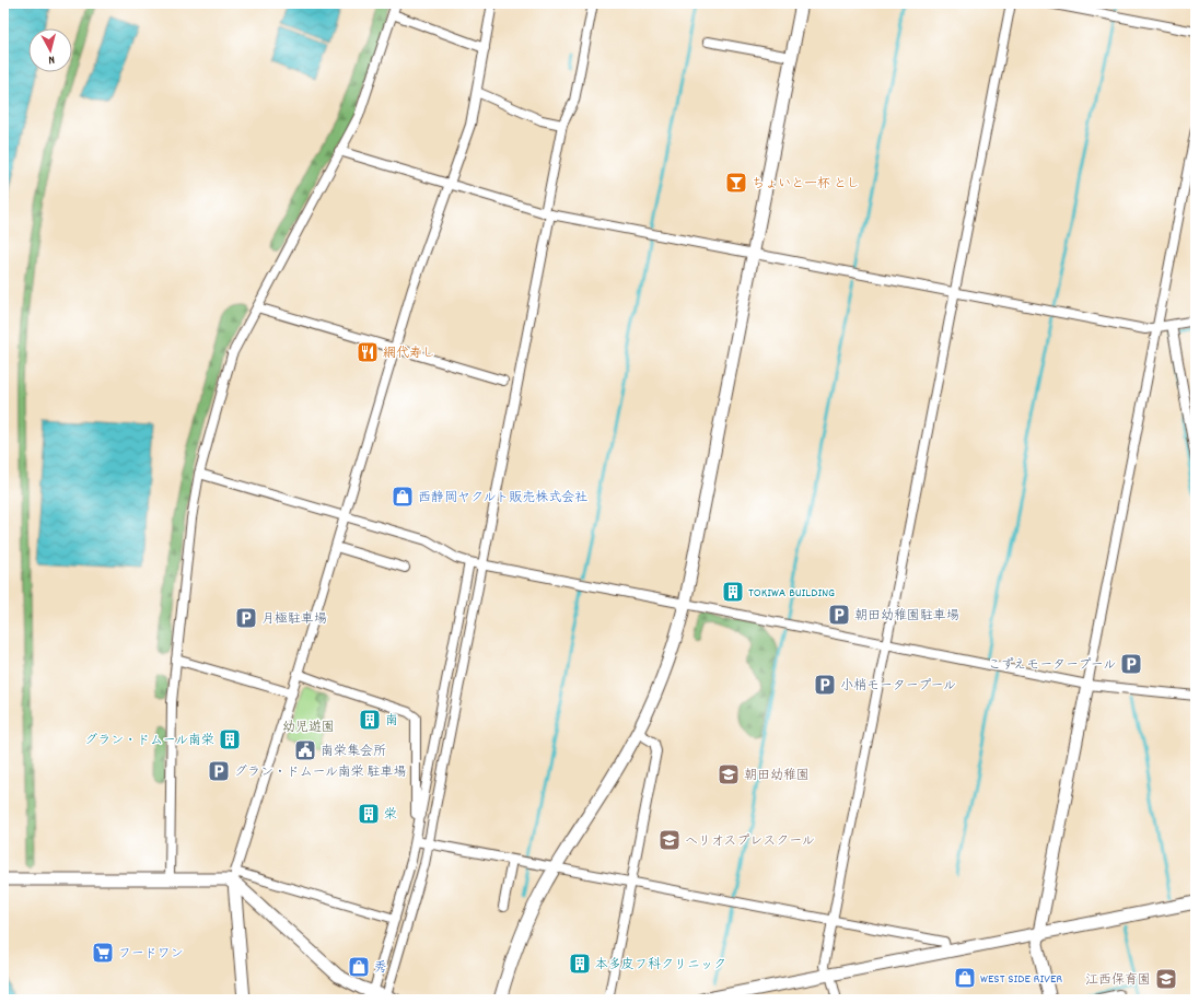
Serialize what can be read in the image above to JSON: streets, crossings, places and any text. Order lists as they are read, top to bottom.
{
  "parks": ["幼児遊園"],
  "places": {
    "bar": ["ちょいと一杯 とし"],
    "restaurant": ["網代寿し"],
    "shop": ["西静岡ヤクルト販売株式会社", "秀", "WEST SIDE RIVER"],
    "building": [
      "TOKIWA BUILDING",
      "南",
      "グラン・ドムール南栄",
      "栄",
      "本多皮フ科クリニック"
    ],
    "parking": [
      "朝田幼稚園駐車場",
      "月極駐車場",
      "こずえモータープール",
      "小梢モータープール",
      "グラン・ドムール南栄 駐車場"
    ],
    "public building": ["南栄集会所"],
    "school or university": ["朝田幼稚園", "ヘリオスプレスクール", "江西保育園"],
    "supermarket": ["フードワン"]
  },
  "north": "bottom"
}
